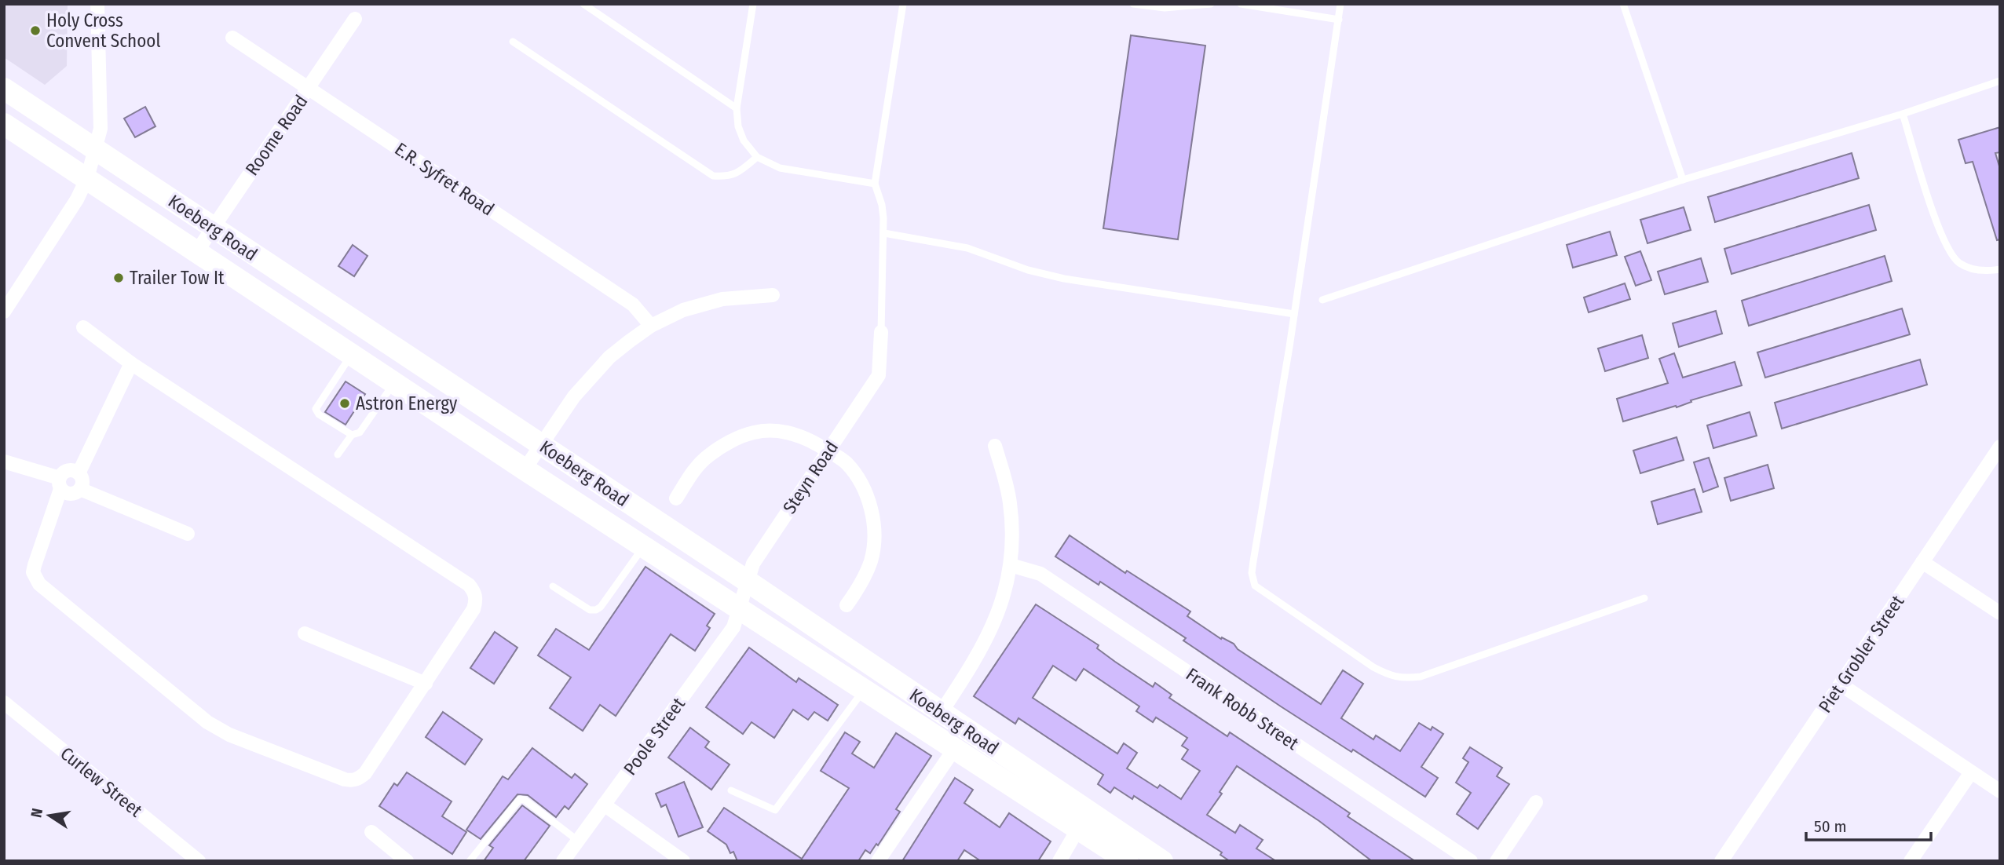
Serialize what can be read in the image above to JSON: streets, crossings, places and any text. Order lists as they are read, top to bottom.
{
  "streets": {
    "main road": ["Koeberg Road"],
    "street": [
      "Roome Road",
      "E.R. Syfret Road",
      "Steyn Road",
      "Piet Grobler Street",
      "Frank Robb Street",
      "Poole Street",
      "Curlew Street"
    ]
  },
  "crossings": [
    ["Roome Road", "E.R. Syfret Road"],
    ["Roome Road", "Koeberg Road"],
    ["Koeberg Road", "Steyn Road"],
    ["Koeberg Road", "Poole Street"],
    ["Steyn Road", "Poole Street"]
  ],
  "places": ["Holy Cross Convent School", "Trailer Tow It", "Astron Energy"],
  "scale_bar": "50 m",
  "north": "left"
}
